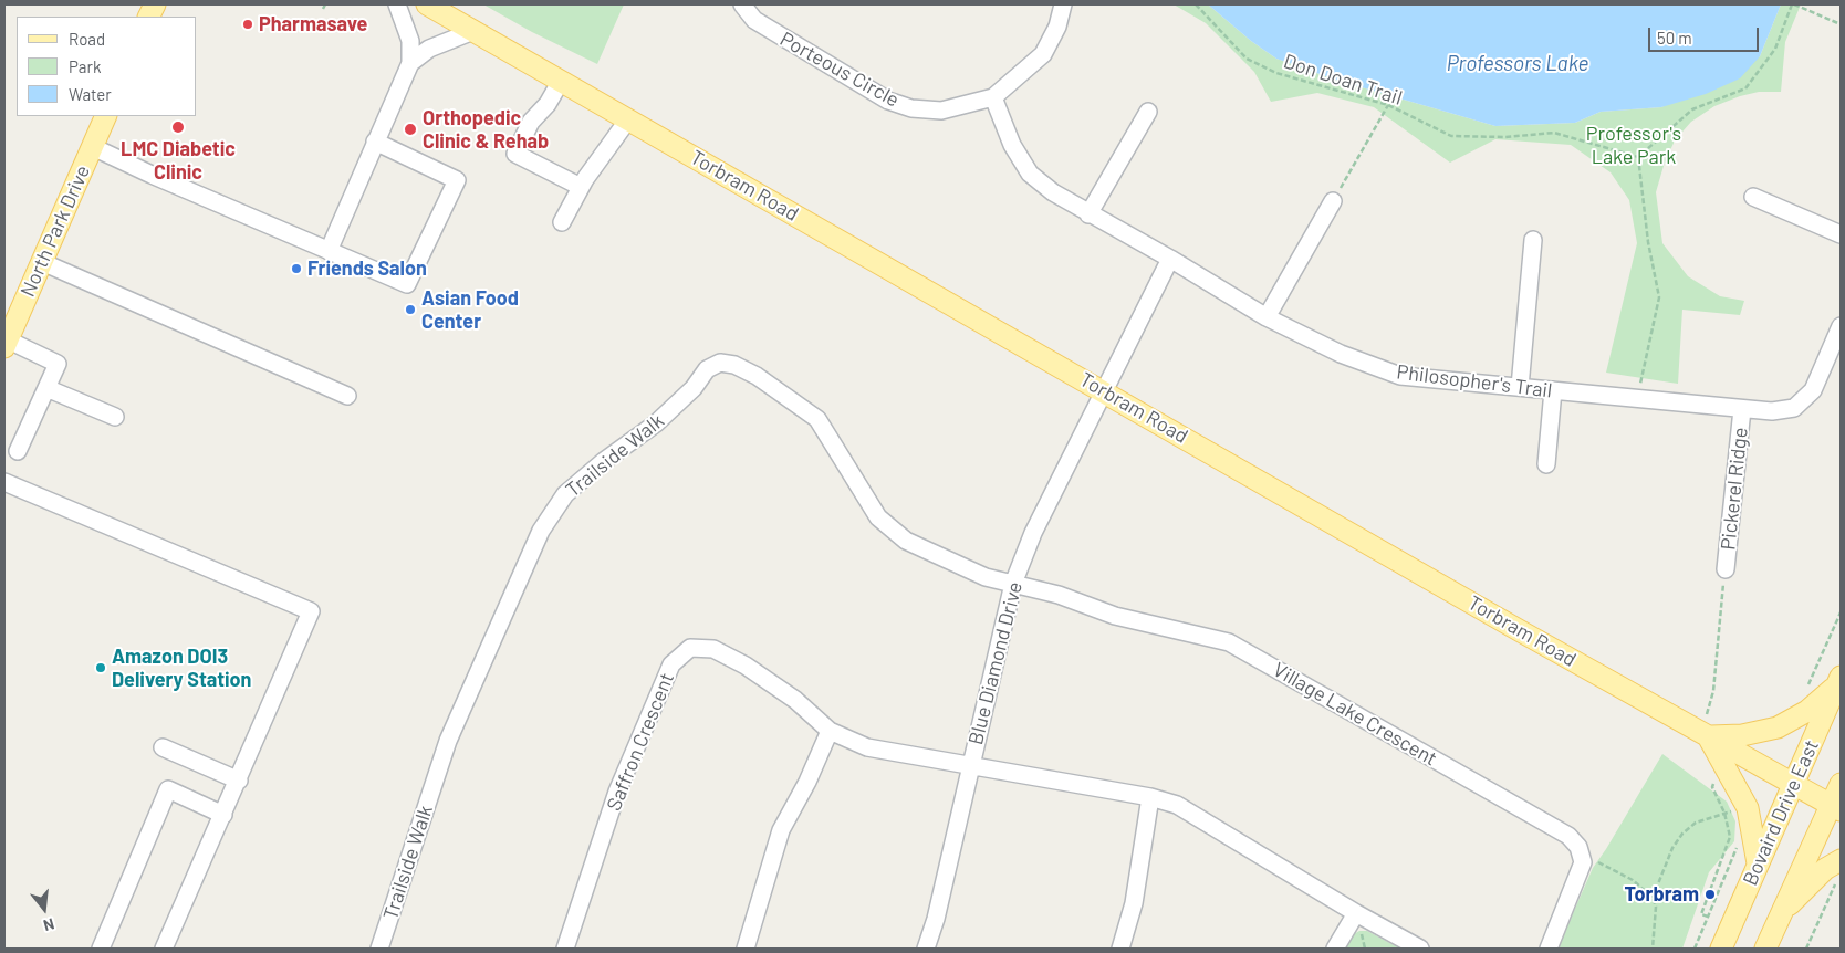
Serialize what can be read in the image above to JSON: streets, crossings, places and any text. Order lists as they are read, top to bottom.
{
  "streets": {
    "main road": ["Torbram Road", "North Park Drive", "Bovaird Drive East"],
    "street": [
      "Porteous Circle",
      "Philosopher's Trail",
      "Trailside Walk",
      "Pickerel Ridge",
      "Blue Diamond Drive",
      "Village Lake Crescent",
      "Saffron Crescent"
    ],
    "path": ["Don Doan Trail"]
  },
  "crossings": [
    ["Porteous Circle", "Philosopher's Trail"],
    ["Torbram Road", "Blue Diamond Drive"],
    ["Torbram Road", "Bovaird Drive East"],
    ["Philosopher's Trail", "Pickerel Ridge"],
    ["Philosopher's Trail", "Blue Diamond Drive"],
    ["Trailside Walk", "Blue Diamond Drive"],
    ["Trailside Walk", "Village Lake Crescent"],
    ["Blue Diamond Drive", "Village Lake Crescent"],
    ["Blue Diamond Drive", "Saffron Crescent"]
  ],
  "water": ["Professors Lake"],
  "parks": ["Professor's Lake Park"],
  "places": [
    "Pharmasave",
    "LMC Diabetic Clinic",
    "Orthopedic Clinic & Rehab",
    "Friends Salon",
    "Asian Food Center",
    "Amazon DOI3 Delivery Station",
    "Torbram"
  ],
  "legend": ["Road", "Park", "Water"],
  "scale_bar": "50 m",
  "north": "bottom"
}
